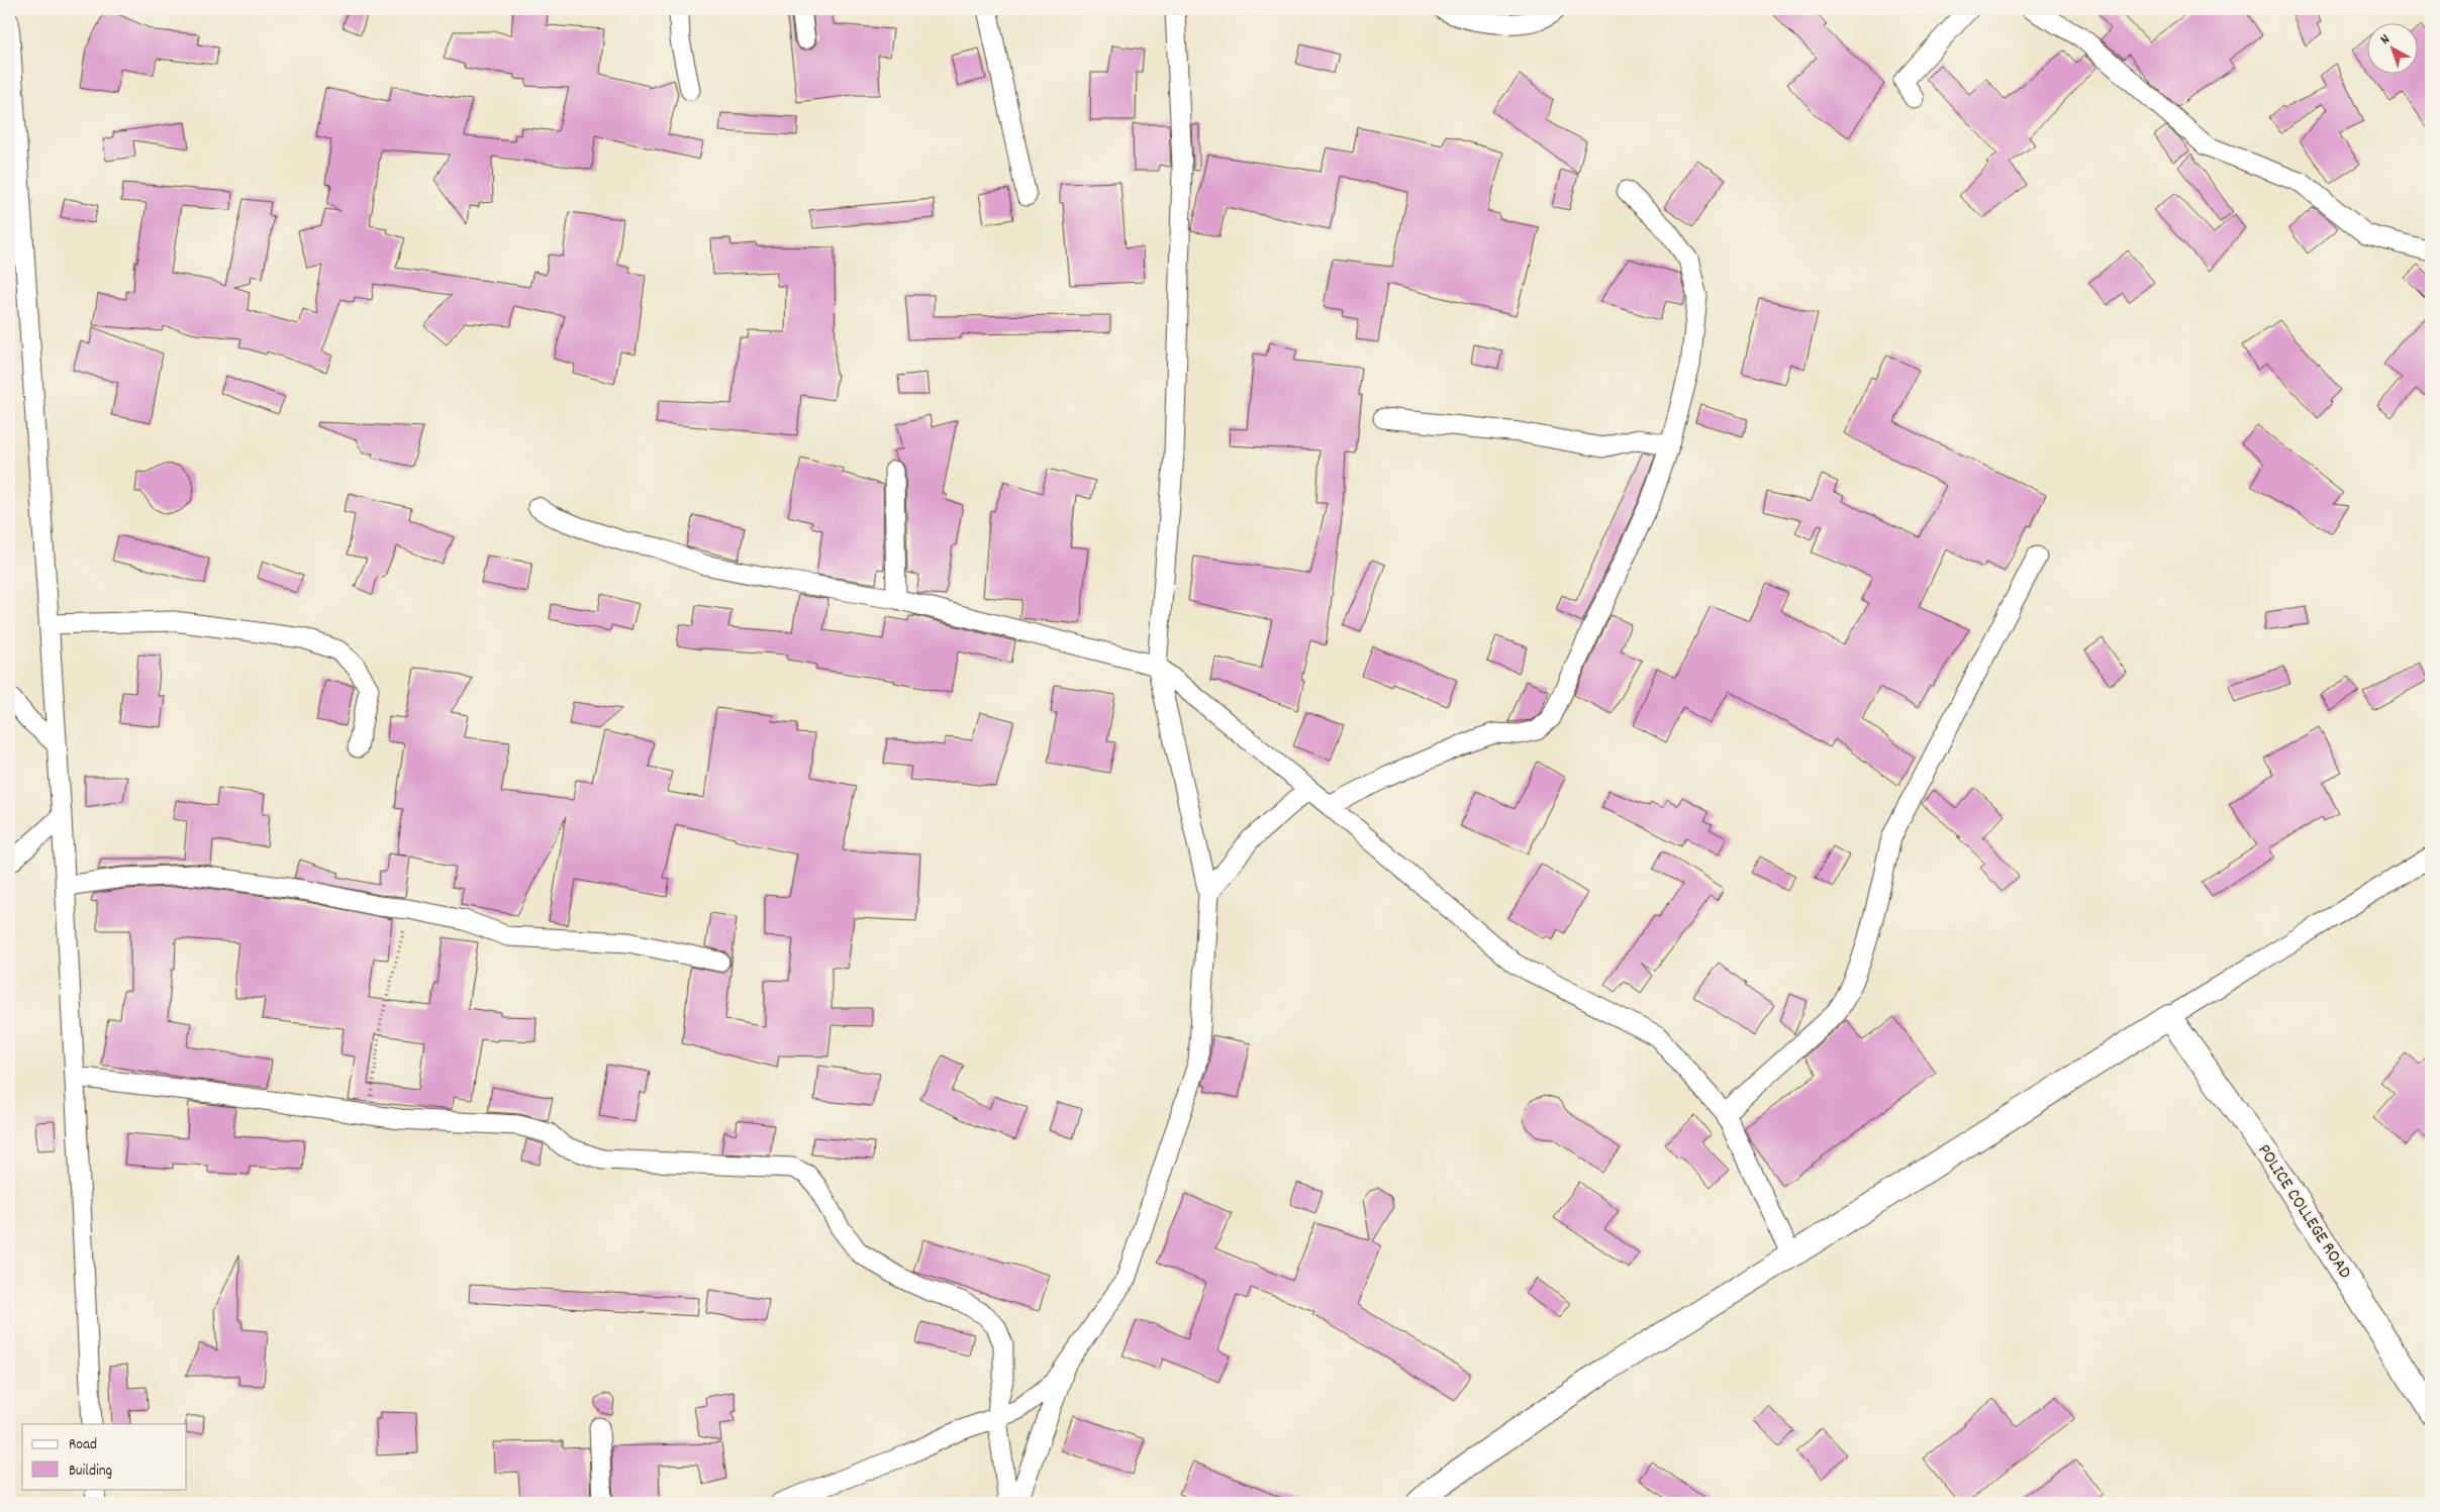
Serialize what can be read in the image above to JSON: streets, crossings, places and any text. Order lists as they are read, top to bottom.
{
  "streets": {
    "street": ["POLICE COLLEGE ROAD"]
  },
  "legend": ["Road", "Building"],
  "north": "top left"
}
